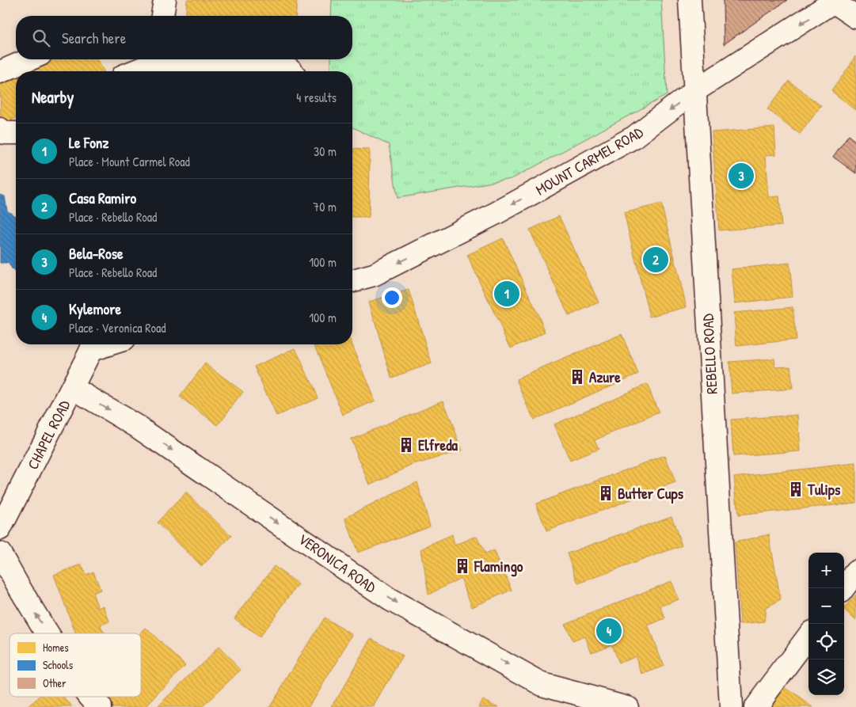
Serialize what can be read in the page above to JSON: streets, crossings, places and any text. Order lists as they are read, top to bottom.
{
  "streets": {
    "street": [
      "MOUNT CARMEL ROAD",
      "REBELLO ROAD",
      "CHAPEL ROAD",
      "VERONICA ROAD"
    ]
  },
  "crossings": [
    ["MOUNT CARMEL ROAD", "REBELLO ROAD"],
    ["CHAPEL ROAD", "VERONICA ROAD"]
  ],
  "one_way": ["MOUNT CARMEL ROAD", "VERONICA ROAD"],
  "places": {
    "building": [
      "Azure",
      "Elfreda",
      "Tulips",
      "Butter Cups",
      "Flamingo"
    ]
  },
  "legend": ["Homes", "Schools", "Other"],
  "page": {
    "search": "Search here",
    "heading": ["Nearby", "4 results"],
    "list": [
      {
        "mark": "1",
        "name": "Le Fonz",
        "note": "Place · Mount Carmel Road",
        "value": "30 m"
      },
      {
        "mark": "2",
        "name": "Casa Ramiro",
        "note": "Place · Rebello Road",
        "value": "70 m"
      },
      {
        "mark": "3",
        "name": "Bela-Rose",
        "note": "Place · Rebello Road",
        "value": "100 m"
      },
      {
        "mark": "4",
        "name": "Kylemore",
        "note": "Place · Veronica Road",
        "value": "100 m"
      }
    ],
    "pins": [
      "3",
      "2",
      "1",
      "4"
    ],
    "map_buttons": ["+", "−"]
  }
}
